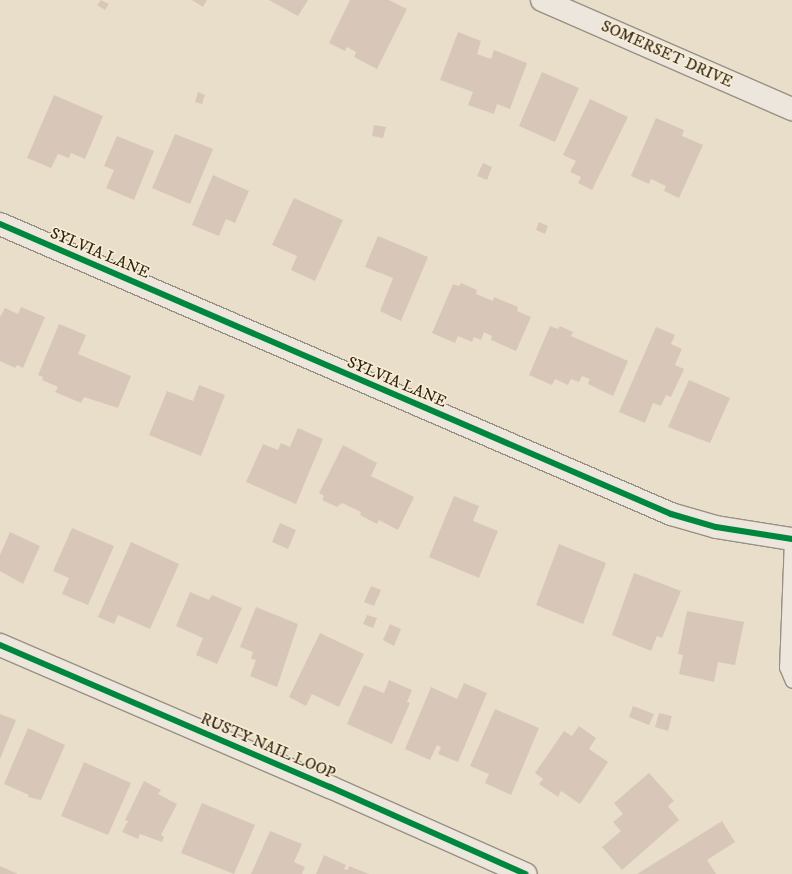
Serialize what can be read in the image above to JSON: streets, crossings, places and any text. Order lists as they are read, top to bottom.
{
  "streets": {
    "street": ["SOMERSET DRIVE", "SYLVIA LANE", "RUSTY NAIL LOOP"]
  }
}
